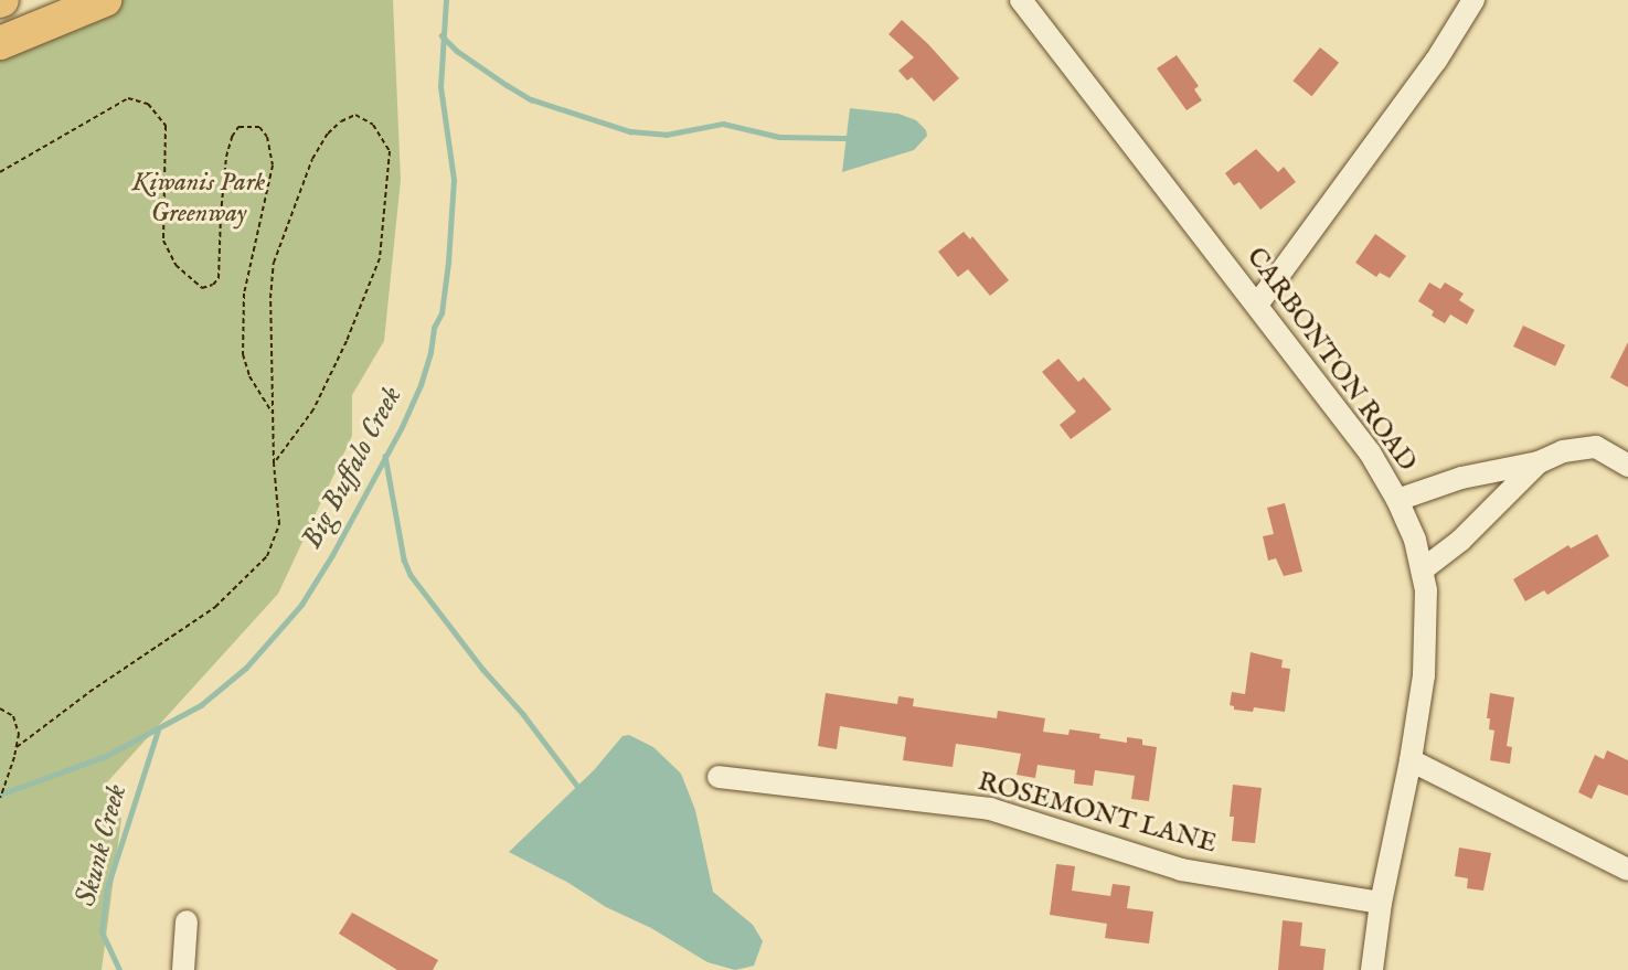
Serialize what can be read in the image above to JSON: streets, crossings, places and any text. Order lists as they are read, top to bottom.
{
  "streets": {
    "street": ["CARBONTON ROAD", "ROSEMONT LANE"]
  },
  "crossings": [
    ["CARBONTON ROAD", "ROSEMONT LANE"]
  ],
  "water": ["Big Buffalo Creek", "Skunk Creek"],
  "parks": ["Kiwanis Park Greenway"]
}
